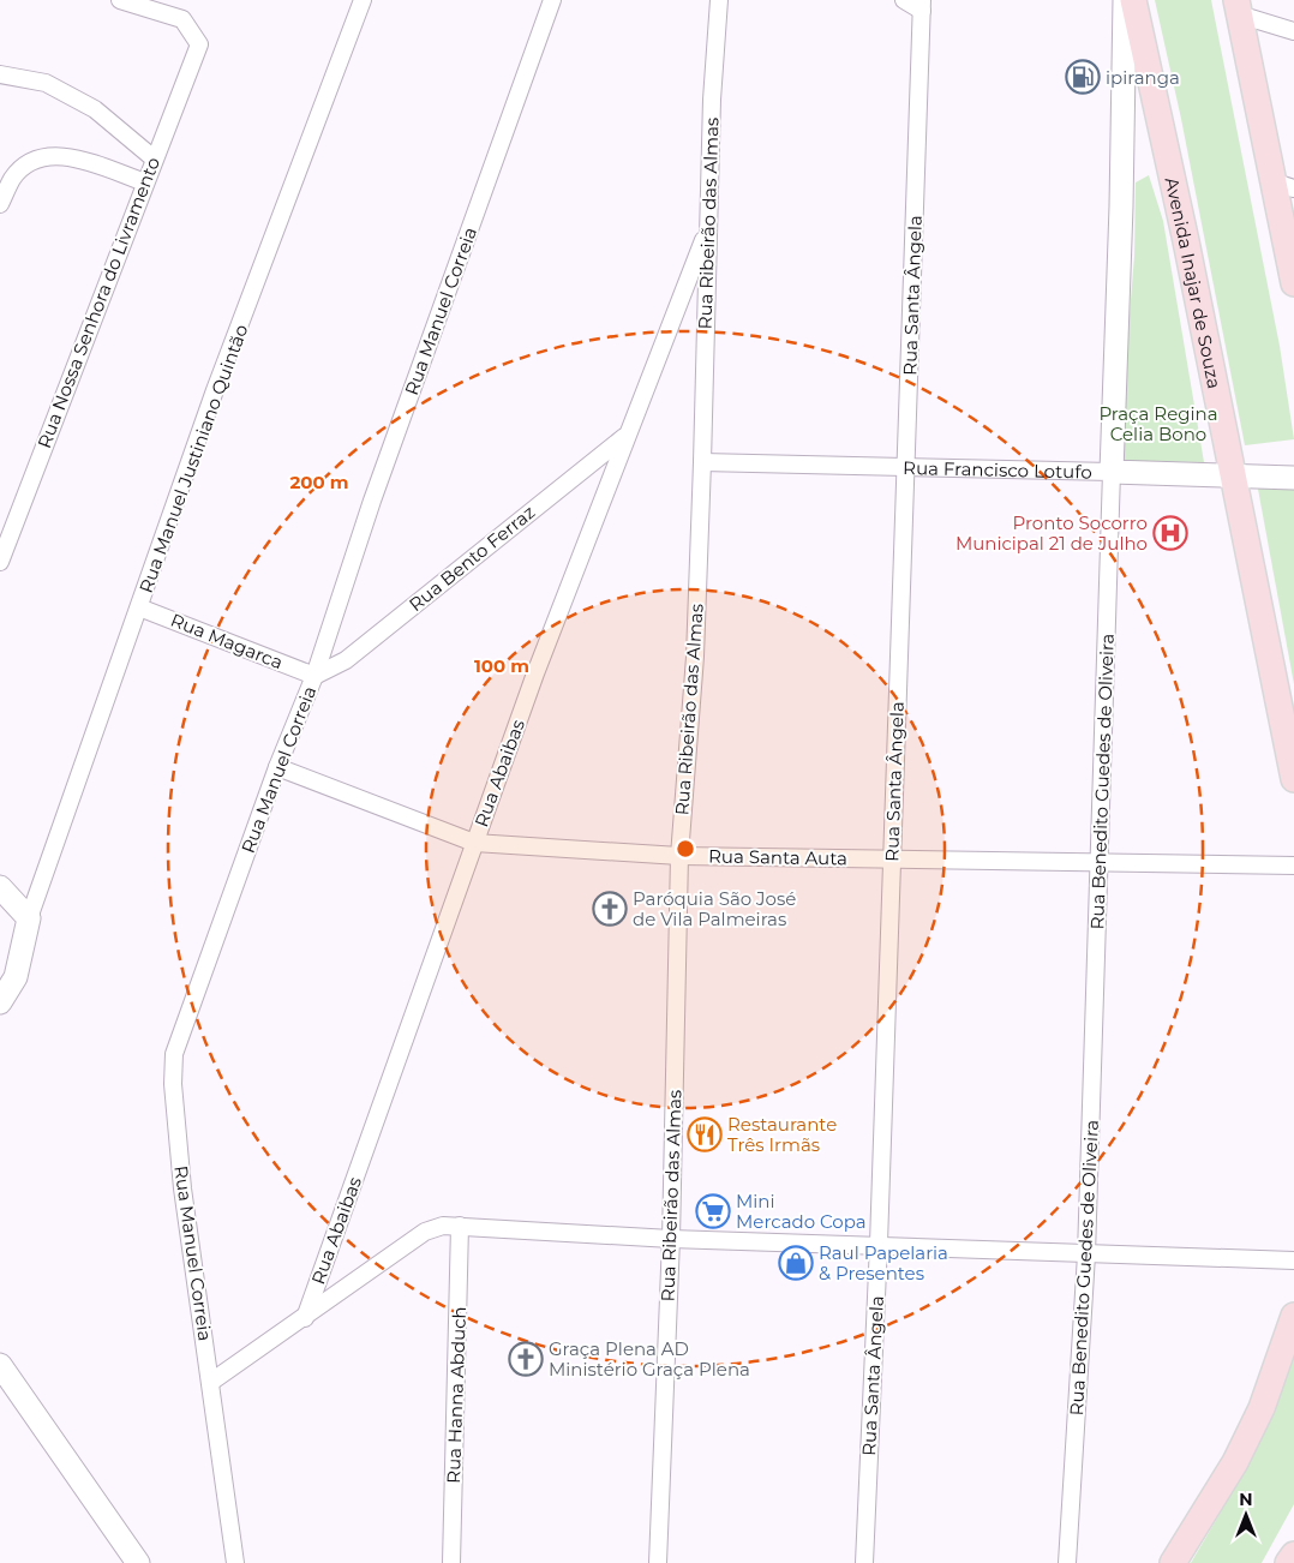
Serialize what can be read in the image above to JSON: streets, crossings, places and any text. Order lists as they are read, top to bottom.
{
  "streets": {
    "main road": ["Avenida Inajar de Souza"],
    "street": [
      "Rua Ribeirão das Almas",
      "Rua Santa Ângela",
      "Rua Nossa Senhora do Livramento",
      "Rua Manuel Correia",
      "Rua Manuel Justiniano Quintão",
      "Rua Francisco Lotufo",
      "Rua Bento Ferraz",
      "Rua Magarca",
      "Rua Abaibas",
      "Rua Benedito Guedes de Oliveira",
      "Rua Santa Auta",
      "Rua Hanna Abduch"
    ]
  },
  "crossings": [
    ["Rua Ribeirão das Almas", "Rua Francisco Lotufo"],
    ["Rua Ribeirão das Almas", "Rua Abaibas"],
    ["Rua Ribeirão das Almas", "Rua Santa Auta"],
    ["Avenida Inajar de Souza", "Rua Francisco Lotufo"],
    ["Rua Santa Ângela", "Rua Francisco Lotufo"],
    ["Rua Santa Ângela", "Rua Santa Auta"],
    ["Rua Manuel Correia", "Rua Bento Ferraz"],
    ["Rua Manuel Correia", "Rua Magarca"],
    ["Rua Manuel Correia", "Rua Santa Auta"],
    ["Rua Manuel Justiniano Quintão", "Rua Magarca"],
    ["Rua Francisco Lotufo", "Rua Benedito Guedes de Oliveira"],
    ["Rua Bento Ferraz", "Rua Magarca"],
    ["Rua Bento Ferraz", "Rua Abaibas"],
    ["Rua Abaibas", "Rua Santa Auta"],
    ["Rua Benedito Guedes de Oliveira", "Rua Santa Auta"]
  ],
  "parks": ["Praça Regina Celia Bono"],
  "places": {
    "fuel station": ["ipiranga"],
    "hospital": ["Pronto Socorro Municipal 21 de Julho"],
    "church": ["Paróquia São José de Vila Palmeiras", "Graça Plena AD Ministério Graça Plena"],
    "restaurant": ["Restaurante Três Irmãs"],
    "supermarket": ["Mini Mercado Copa"],
    "shop": ["Raul Papelaria & Presentes"]
  },
  "north": "top",
  "rings": ["200 m", "100 m"]
}
